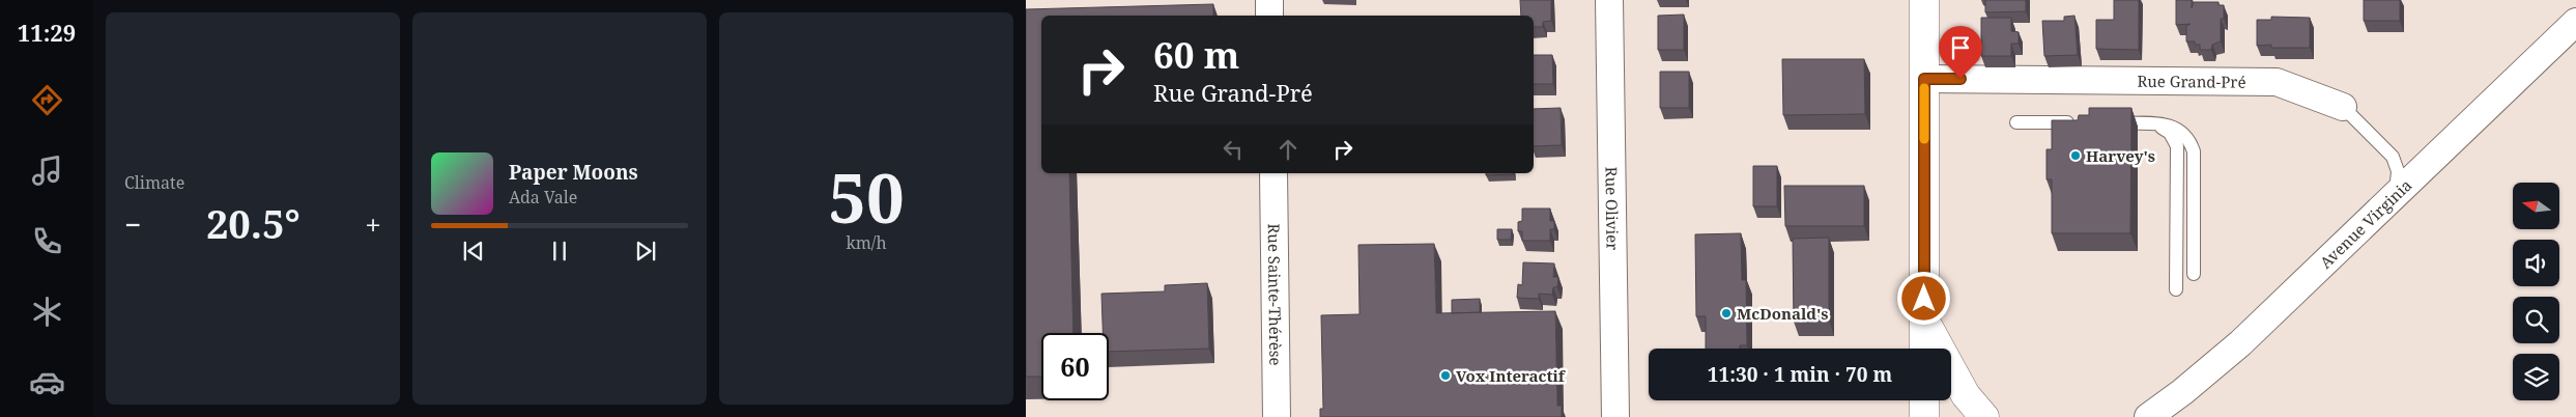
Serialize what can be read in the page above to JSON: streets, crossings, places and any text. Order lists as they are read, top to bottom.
{
  "streets": {
    "street": [
      "Rue Grand-Pré",
      "Rue Olivier",
      "Avenue Virginia",
      "Rue Sainte-Thérèse"
    ]
  },
  "crossings": [
    ["Rue Grand-Pré", "Avenue Virginia"]
  ],
  "places": ["Harvey's", "McDonald's", "Vox Interactif"],
  "north": "left",
  "page": {
    "tabs": "11:29",
    "tile": [
      "Climate",
      ["50", "km/h"]
    ],
    "turn": ["60 m", "Rue Grand-Pré"],
    "song": ["Paper Moons", "Ada Vale"],
    "heat": ["−", "20.5°", "+"],
    "limit": "60",
    "trip": "11:30 · 1 min · 70 m"
  }
}
